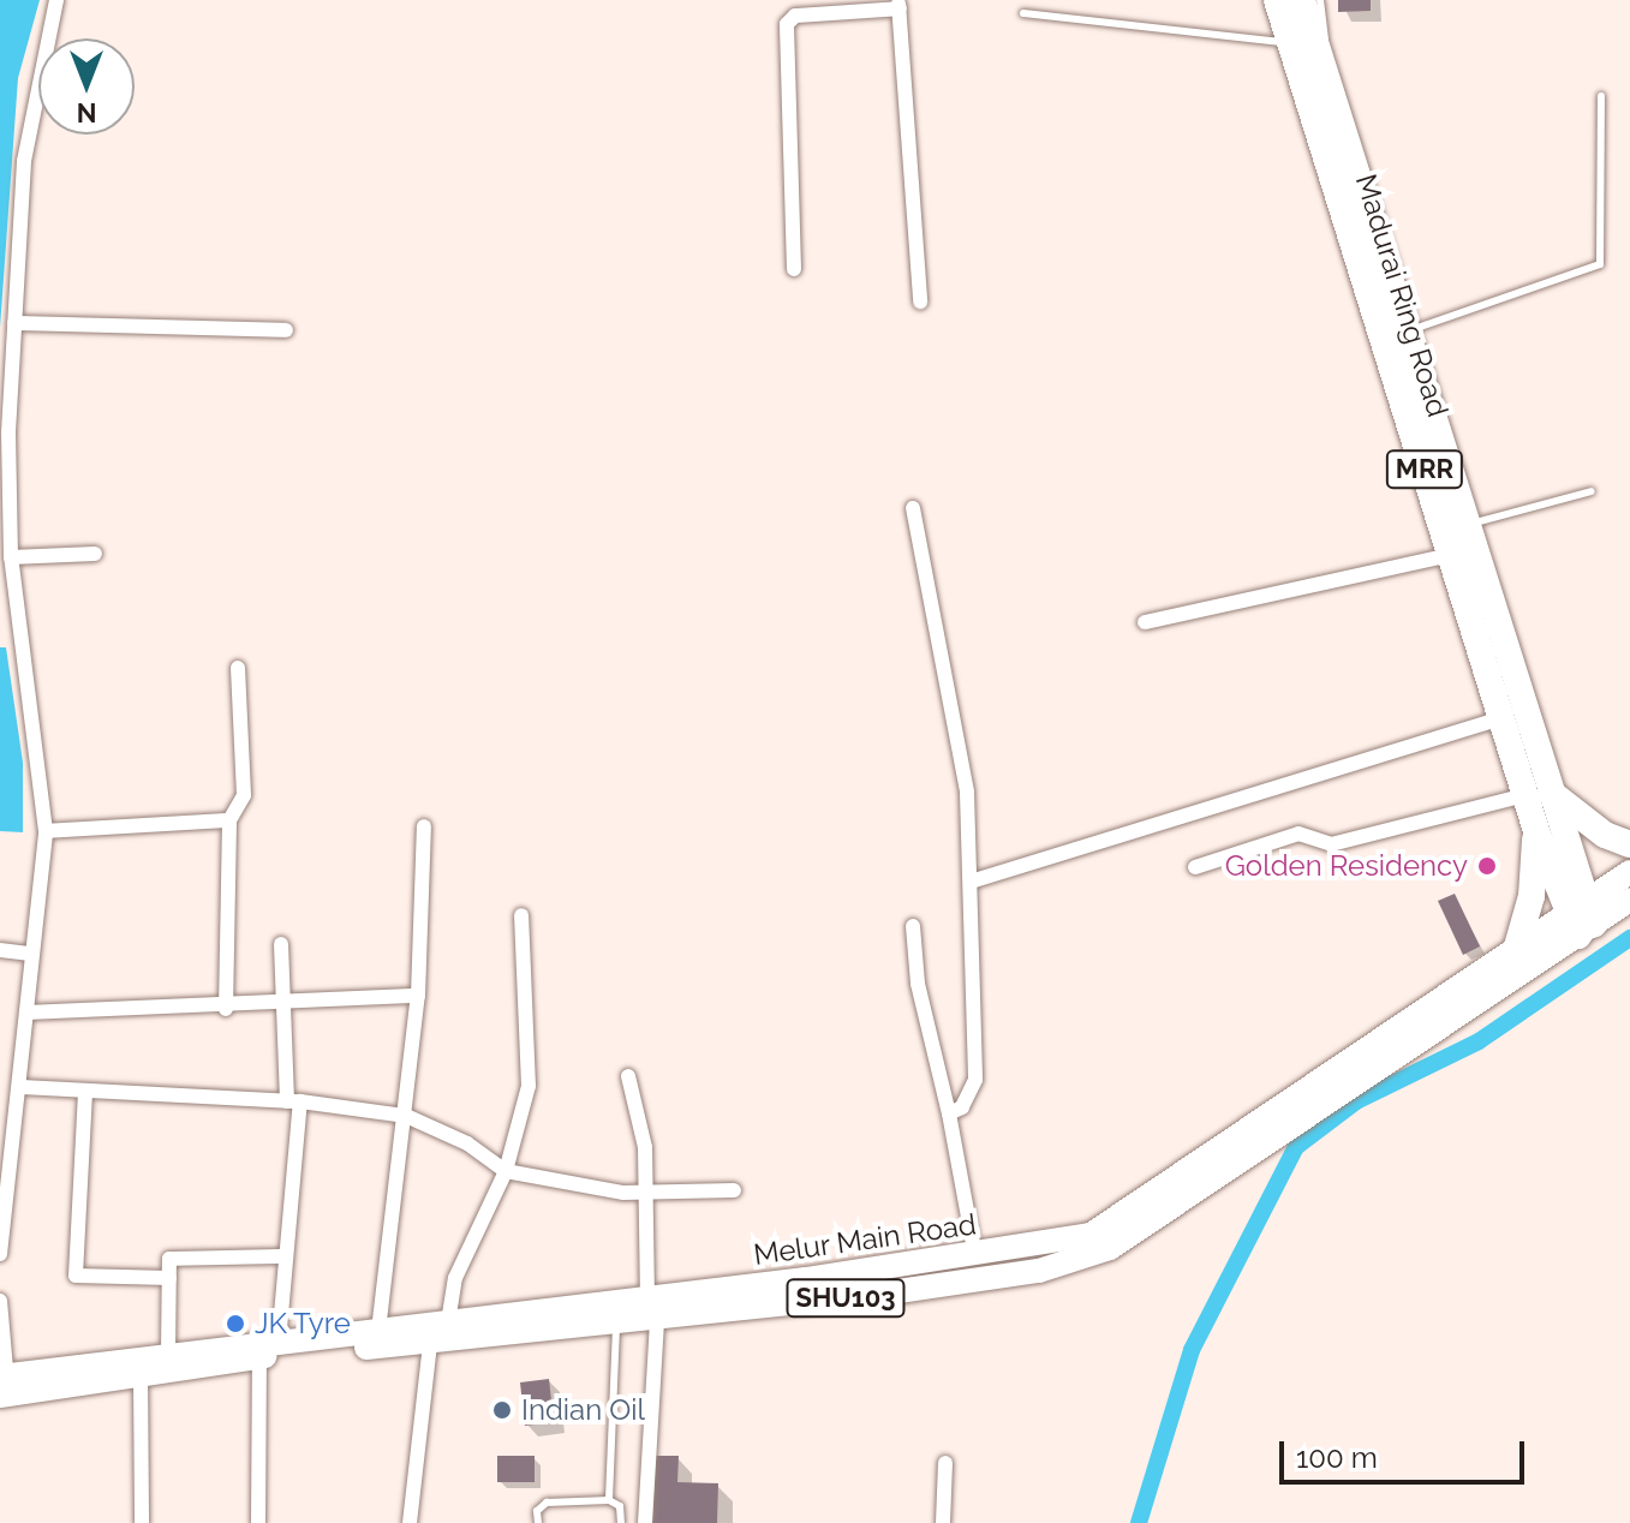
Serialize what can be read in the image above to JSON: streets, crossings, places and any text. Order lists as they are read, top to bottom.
{
  "streets": {
    "highway": ["Madurai Ring Road", "MRR"],
    "main road": ["Melur Main Road", "SHU103"]
  },
  "crossings": [
    ["Madurai Ring Road", "Melur Main Road"]
  ],
  "places": ["Golden Residency", "JK Tyre", "Indian Oil"],
  "scale_bar": "100 m",
  "north": "bottom"
}
